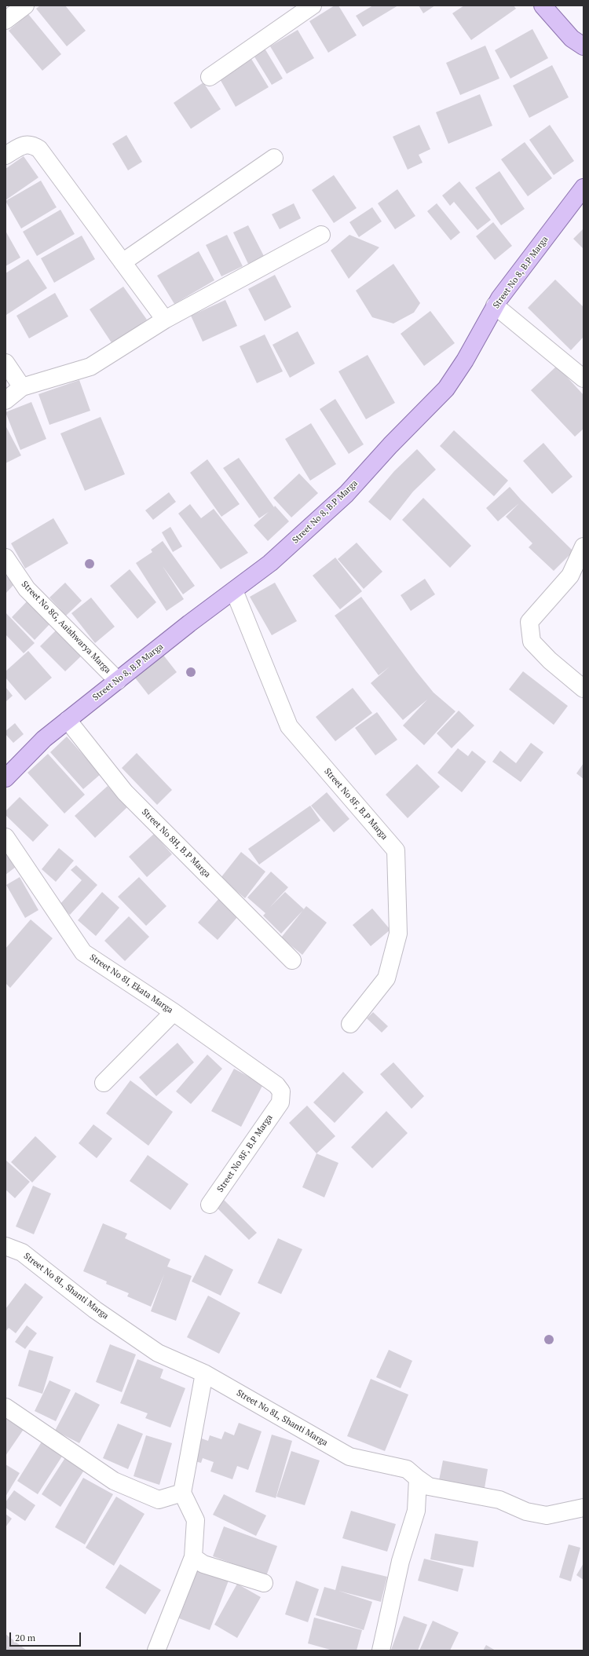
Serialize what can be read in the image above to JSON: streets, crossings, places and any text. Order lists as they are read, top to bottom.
{
  "streets": {
    "main road": ["Street No 8, B.P Marga"],
    "street": [
      "Street No 8G, Aaishwarya Marga",
      "Street No 8F, B.P Marga",
      "Street No 8H, B.P Marga",
      "Street No 8I, Ekata Marga",
      "Street No 8L, Shanti Marga"
    ]
  },
  "crossings": [
    ["Street No 8, B.P Marga", "Street No 8G, Aaishwarya Marga"],
    ["Street No 8, B.P Marga", "Street No 8F, B.P Marga"],
    ["Street No 8, B.P Marga", "Street No 8H, B.P Marga"],
    ["Street No 8F, B.P Marga", "Street No 8I, Ekata Marga"]
  ],
  "scale_bar": "20 m"
}
